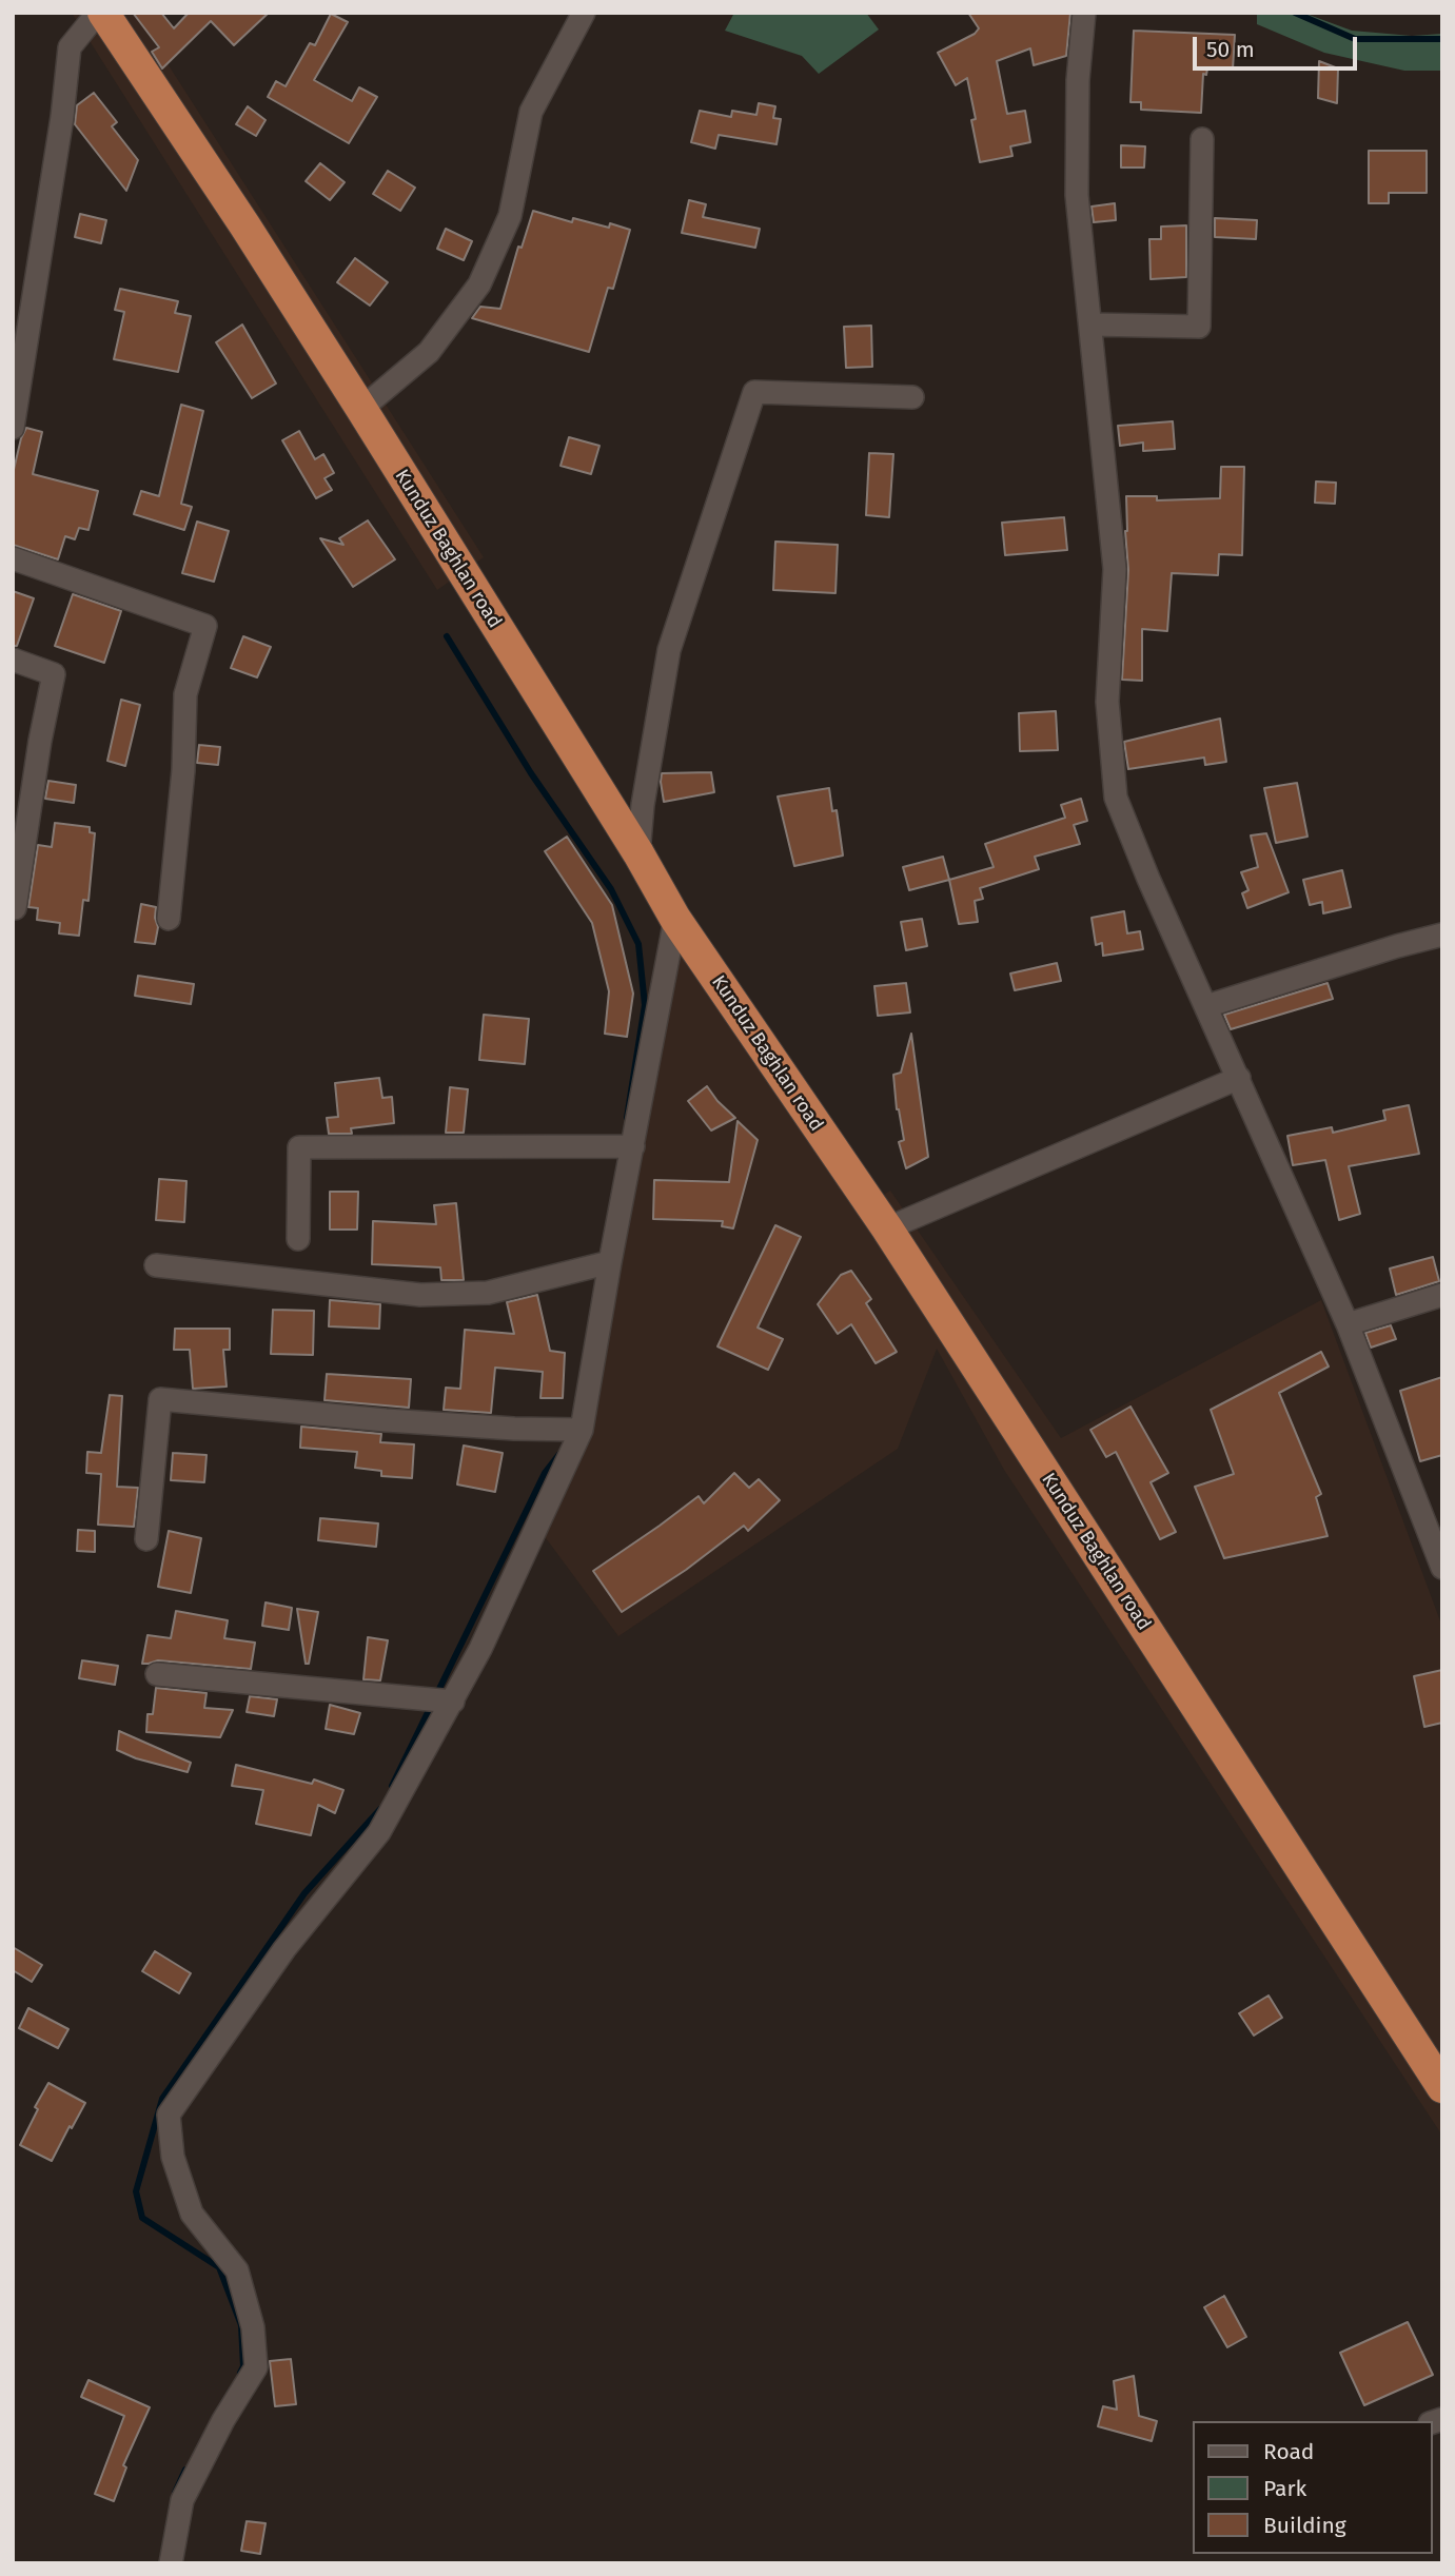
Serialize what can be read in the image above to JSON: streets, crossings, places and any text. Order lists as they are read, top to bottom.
{
  "streets": {
    "highway": ["Kunduz Baghlan road"]
  },
  "legend": ["Road", "Park", "Building"],
  "scale_bar": "50 m"
}
